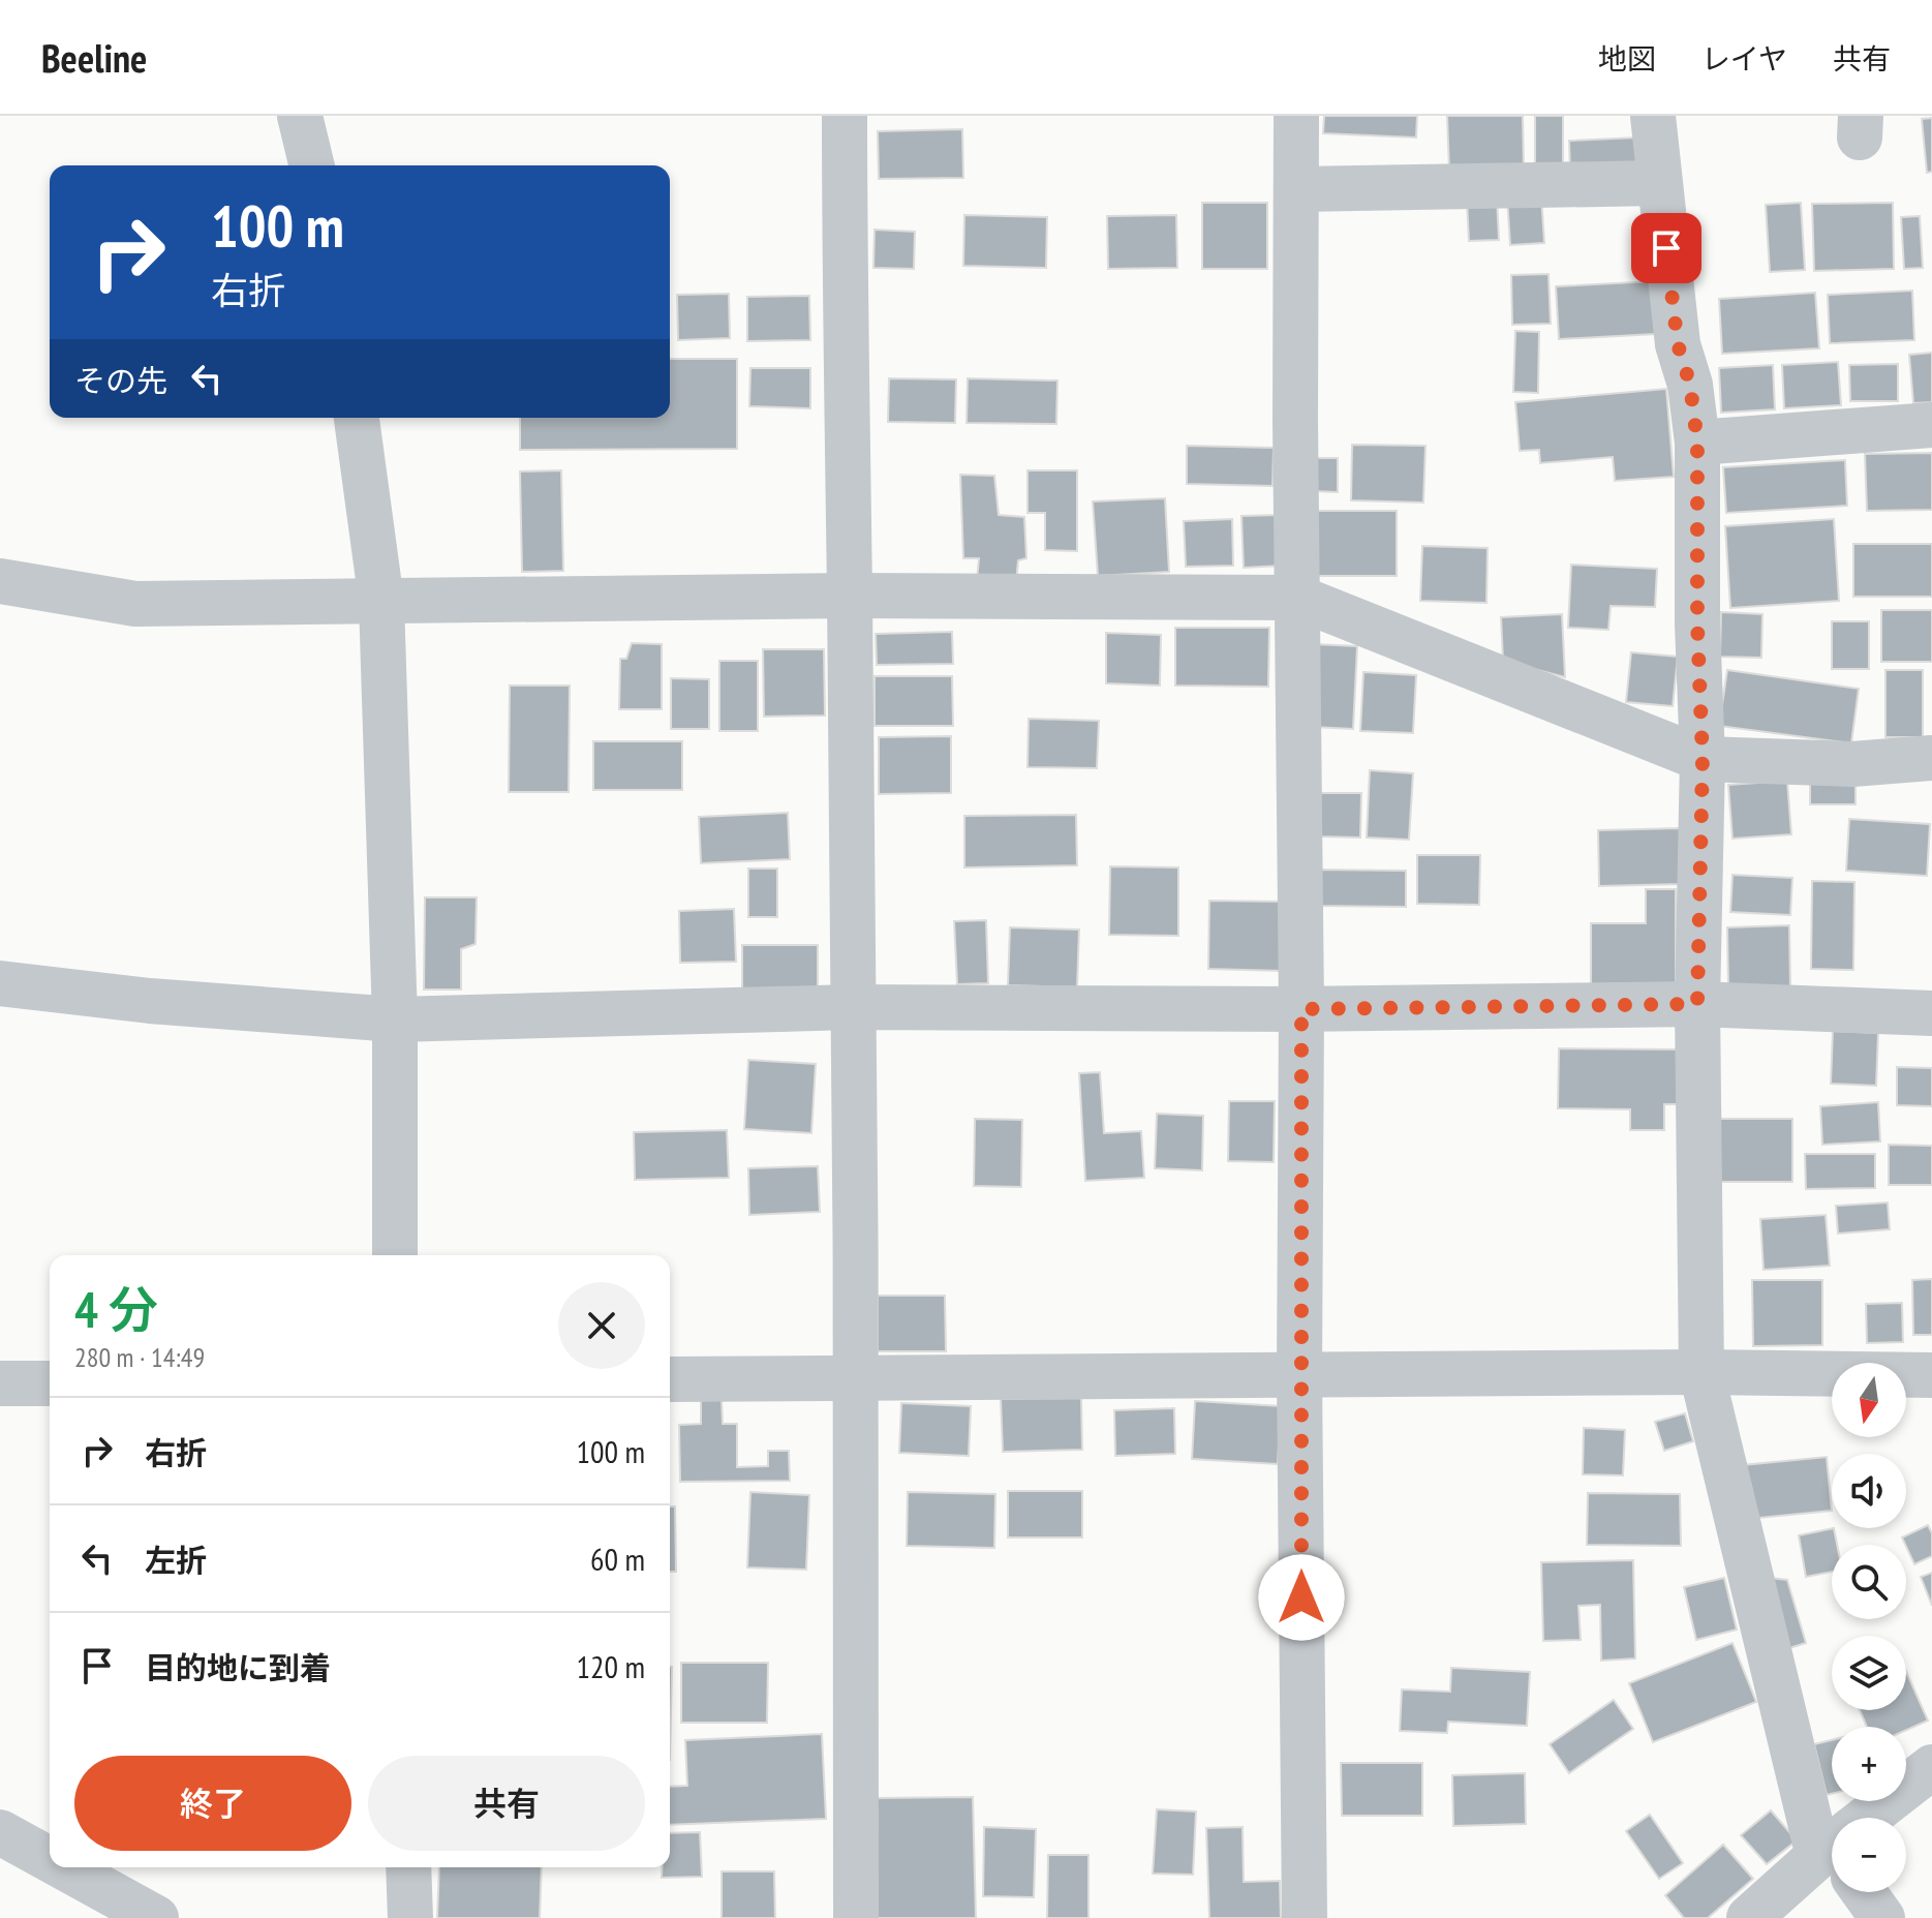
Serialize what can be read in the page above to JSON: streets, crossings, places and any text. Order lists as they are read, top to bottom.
{
  "north": "bottom",
  "page": {
    "header": "Beeline",
    "nav": ["地図", "レイヤ", "共有"],
    "turn": ["100 m", "右折"],
    "then": "その先",
    "heading": ["4 分", "280 m · 14:49"],
    "map_buttons": ["+", "−"],
    "list": [
      {
        "name": "右折",
        "value": "100 m"
      },
      {
        "name": "左折",
        "value": "60 m"
      },
      {
        "name": "目的地に到着",
        "value": "120 m"
      }
    ],
    "buttons": ["終了", "共有"]
  }
}
